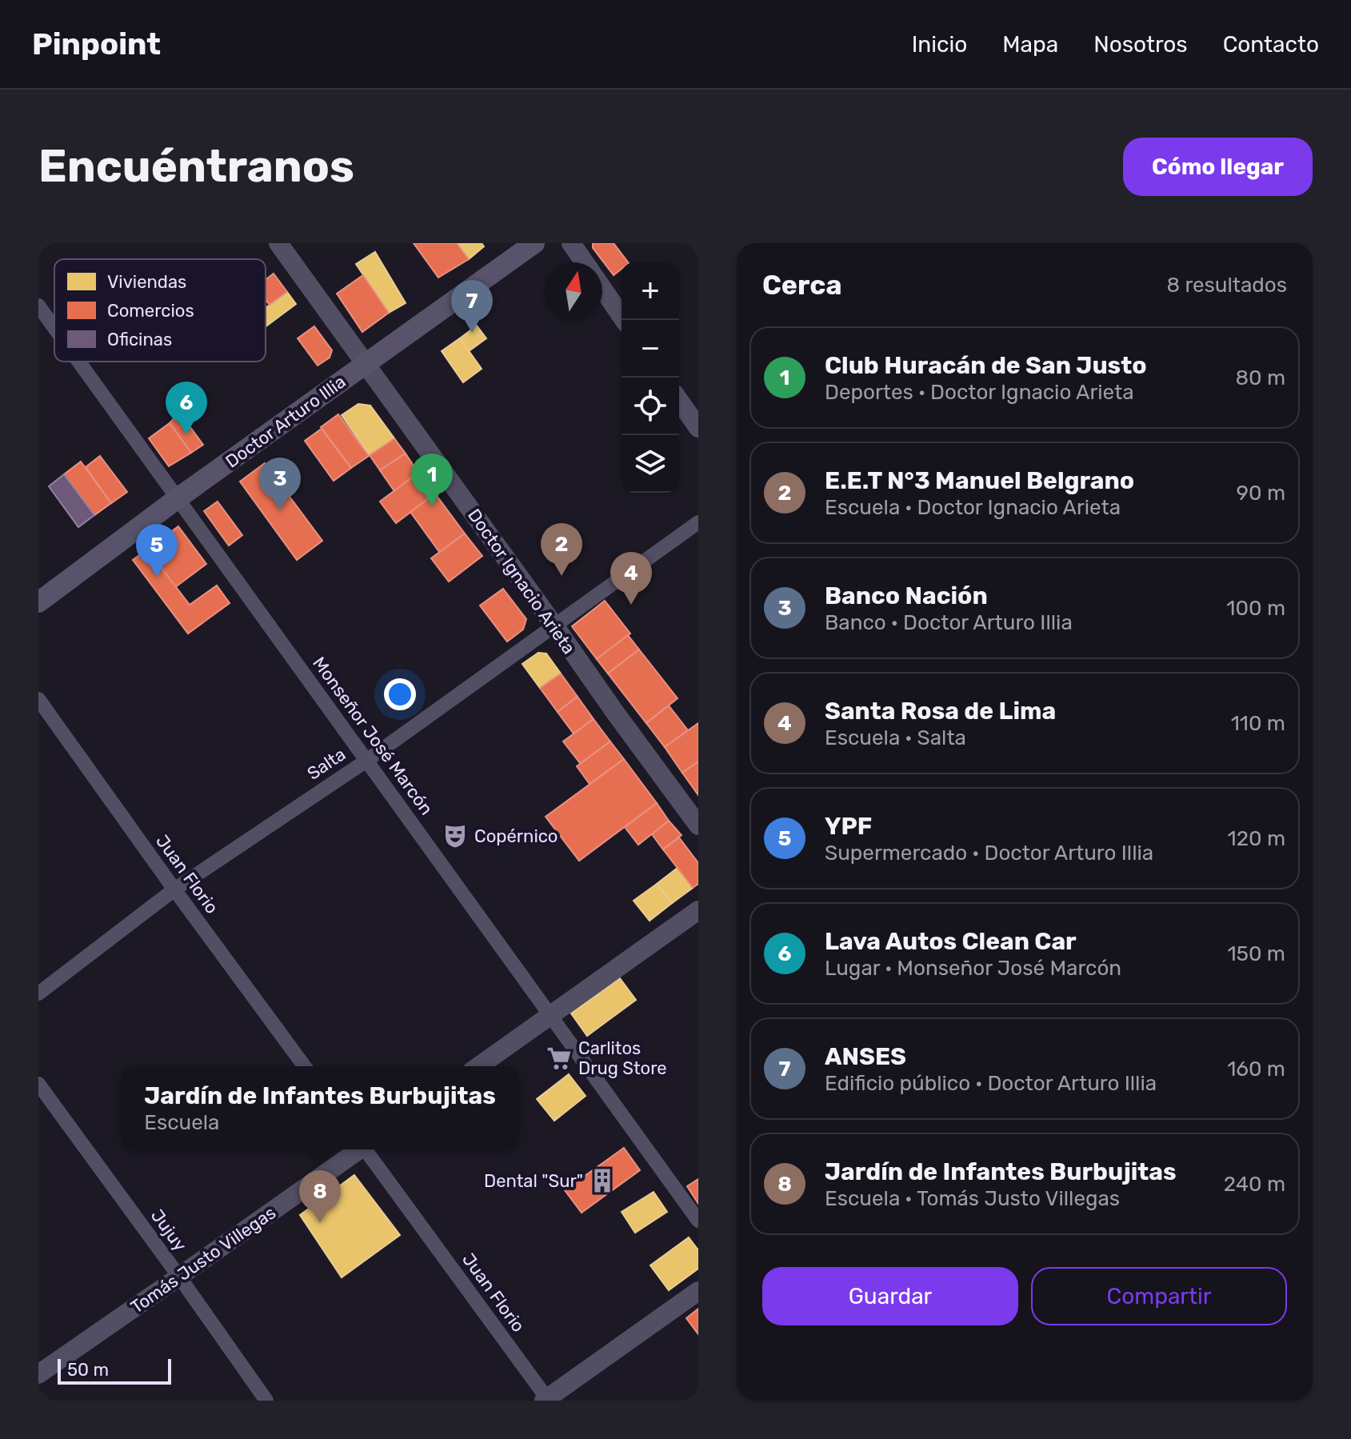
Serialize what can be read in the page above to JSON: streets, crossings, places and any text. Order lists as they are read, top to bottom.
{
  "streets": {
    "main road": ["Doctor Arturo Illia"],
    "street": [
      "Doctor Ignacio Arieta",
      "Monseñor José Marcón",
      "Salta",
      "Juan Florio",
      "Jujuy",
      "Tomás Justo Villegas"
    ]
  },
  "crossings": [
    ["Doctor Arturo Illia", "Doctor Ignacio Arieta"],
    ["Doctor Arturo Illia", "Monseñor José Marcón"],
    ["Doctor Ignacio Arieta", "Salta"],
    ["Monseñor José Marcón", "Salta"],
    ["Salta", "Juan Florio"],
    ["Jujuy", "Tomás Justo Villegas"]
  ],
  "places": {
    "theatre": ["Copérnico"],
    "supermarket": ["Carlitos Drug Store"],
    "building": ["Dental \"Sur\""]
  },
  "legend": ["Viviendas", "Comercios", "Oficinas"],
  "scale_bar": "50 m",
  "north": "top",
  "page": {
    "header": "Pinpoint",
    "nav": [
      "Inicio",
      "Mapa",
      "Nosotros",
      "Contacto"
    ],
    "buttons": [
      "Cómo llegar",
      ["Guardar", "Compartir"]
    ],
    "title": "Encuéntranos",
    "heading": ["Cerca", "8 resultados"],
    "map_buttons": ["+", "−"],
    "pins": [
      "7",
      "6",
      "1",
      "3",
      "2",
      "5",
      "4",
      "8"
    ],
    "list": [
      {
        "mark": "1",
        "name": "Club Huracán de San Justo",
        "note": "Deportes · Doctor Ignacio Arieta",
        "value": "80 m"
      },
      {
        "mark": "2",
        "name": "E.E.T N°3 Manuel Belgrano",
        "note": "Escuela · Doctor Ignacio Arieta",
        "value": "90 m"
      },
      {
        "mark": "3",
        "name": "Banco Nación",
        "note": "Banco · Doctor Arturo Illia",
        "value": "100 m"
      },
      {
        "mark": "4",
        "name": "Santa Rosa de Lima",
        "note": "Escuela · Salta",
        "value": "110 m"
      },
      {
        "mark": "5",
        "name": "YPF",
        "note": "Supermercado · Doctor Arturo Illia",
        "value": "120 m"
      },
      {
        "mark": "6",
        "name": "Lava Autos Clean Car",
        "note": "Lugar · Monseñor José Marcón",
        "value": "150 m"
      },
      {
        "mark": "7",
        "name": "ANSES",
        "note": "Edificio público · Doctor Arturo Illia",
        "value": "160 m"
      },
      {
        "mark": "8",
        "name": "Jardín de Infantes Burbujitas",
        "note": "Escuela · Tomás Justo Villegas",
        "value": "240 m"
      }
    ],
    "popup": ["Jardín de Infantes Burbujitas", "Escuela"],
    "scale": "50 m"
  }
}
